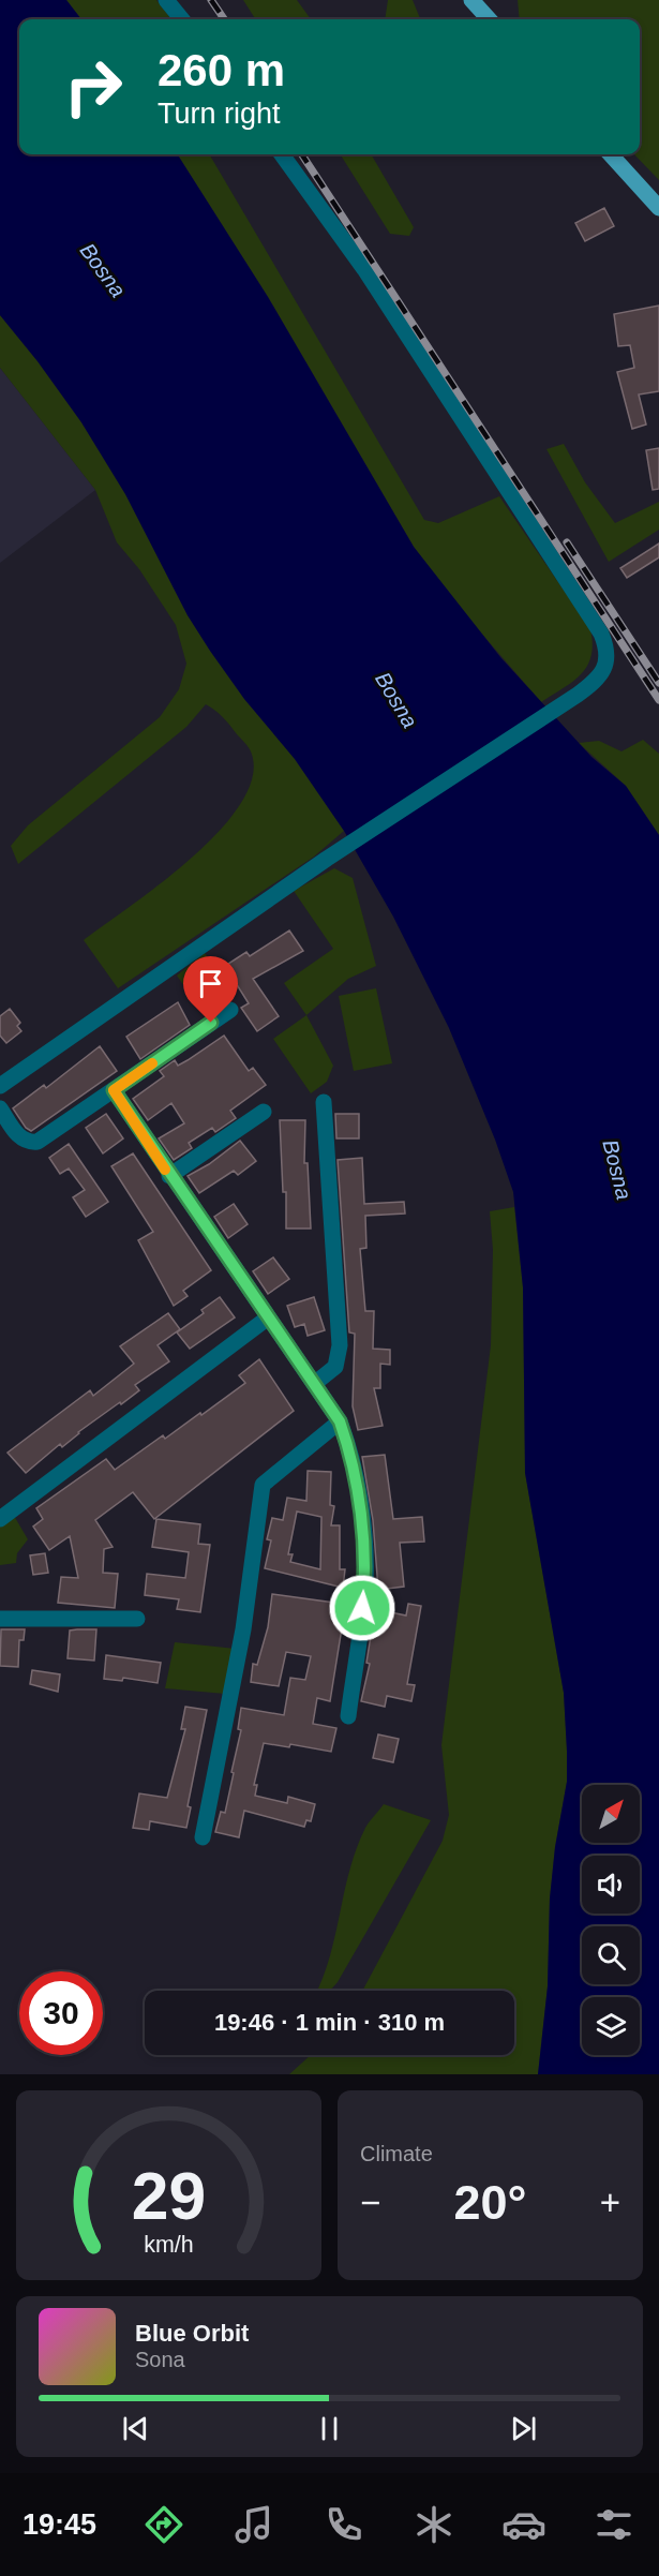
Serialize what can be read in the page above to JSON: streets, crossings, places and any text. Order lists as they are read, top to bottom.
{
  "water": ["Bosna"],
  "north": "top right",
  "page": {
    "turn": ["260 m", "Turn right"],
    "limit": "30",
    "trip": "19:46 · 1 min · 310 m",
    "tile": "Climate",
    "heat": ["−", "20°", "+"],
    "song": ["Blue Orbit", "Sona"],
    "tabs": "19:45",
    "gauge": ["29", "km/h"]
  }
}
